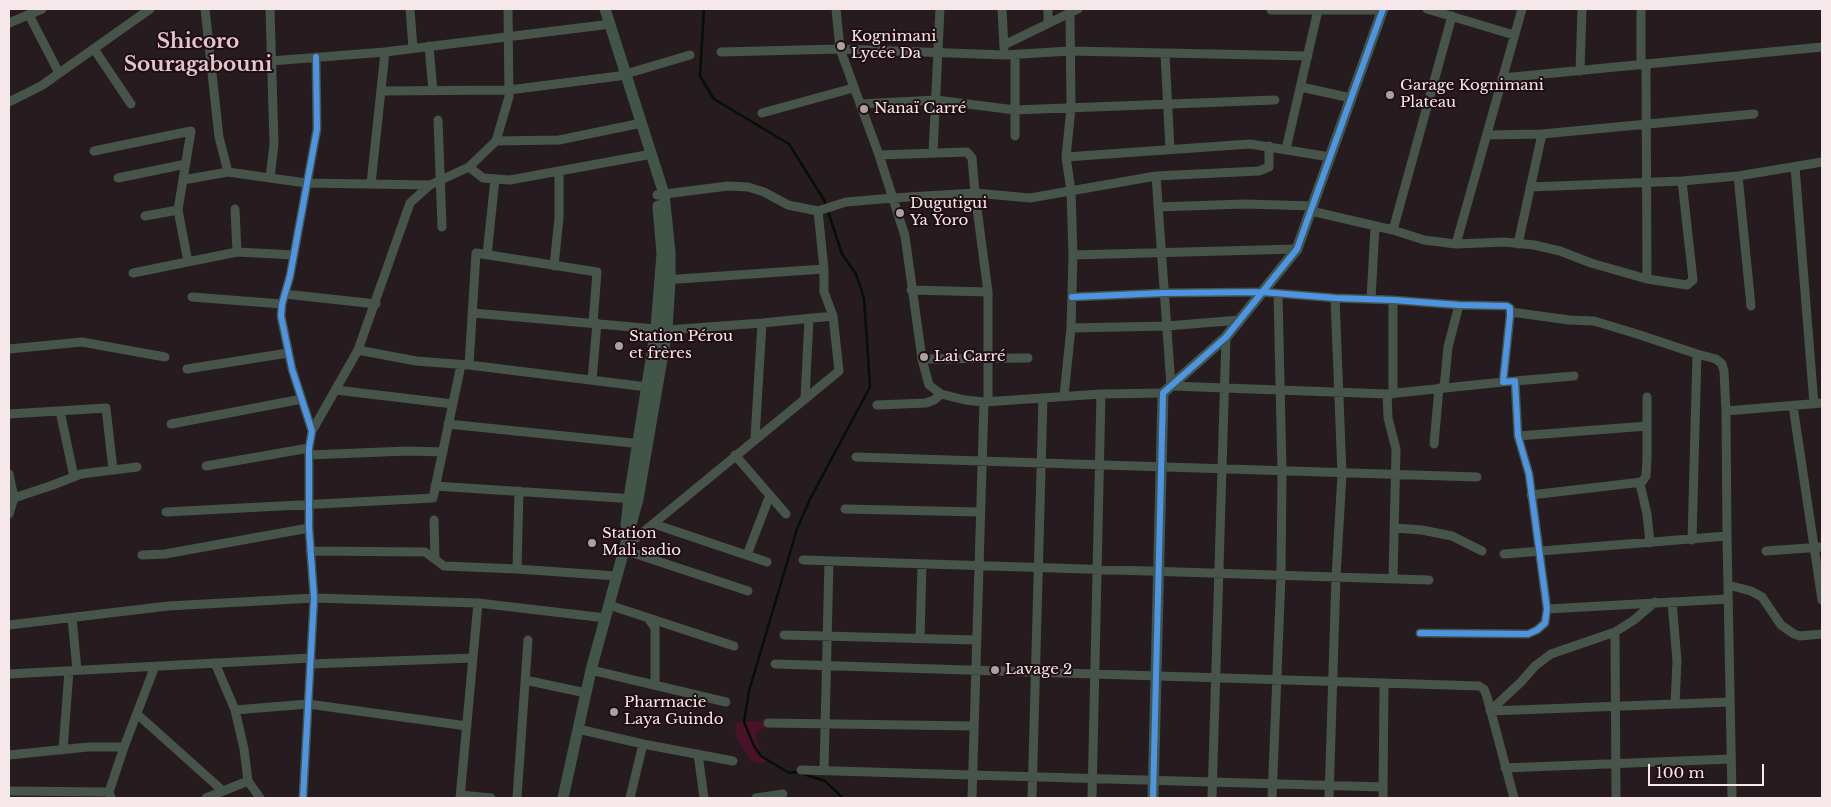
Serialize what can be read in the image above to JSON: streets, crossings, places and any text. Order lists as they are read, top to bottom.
{
  "districts": ["Shicoro Souragabouni"],
  "places": [
    "Kognimani Lycée Da",
    "Garage Kognimani Plateau",
    "Nanaï Carré",
    "Dugutigui Ya Yoro",
    "Station Pérou et frères",
    "Lai Carré",
    "Station Mali sadio",
    "Lavage 2",
    "Pharmacie Laya Guindo"
  ],
  "scale_bar": "100 m"
}
